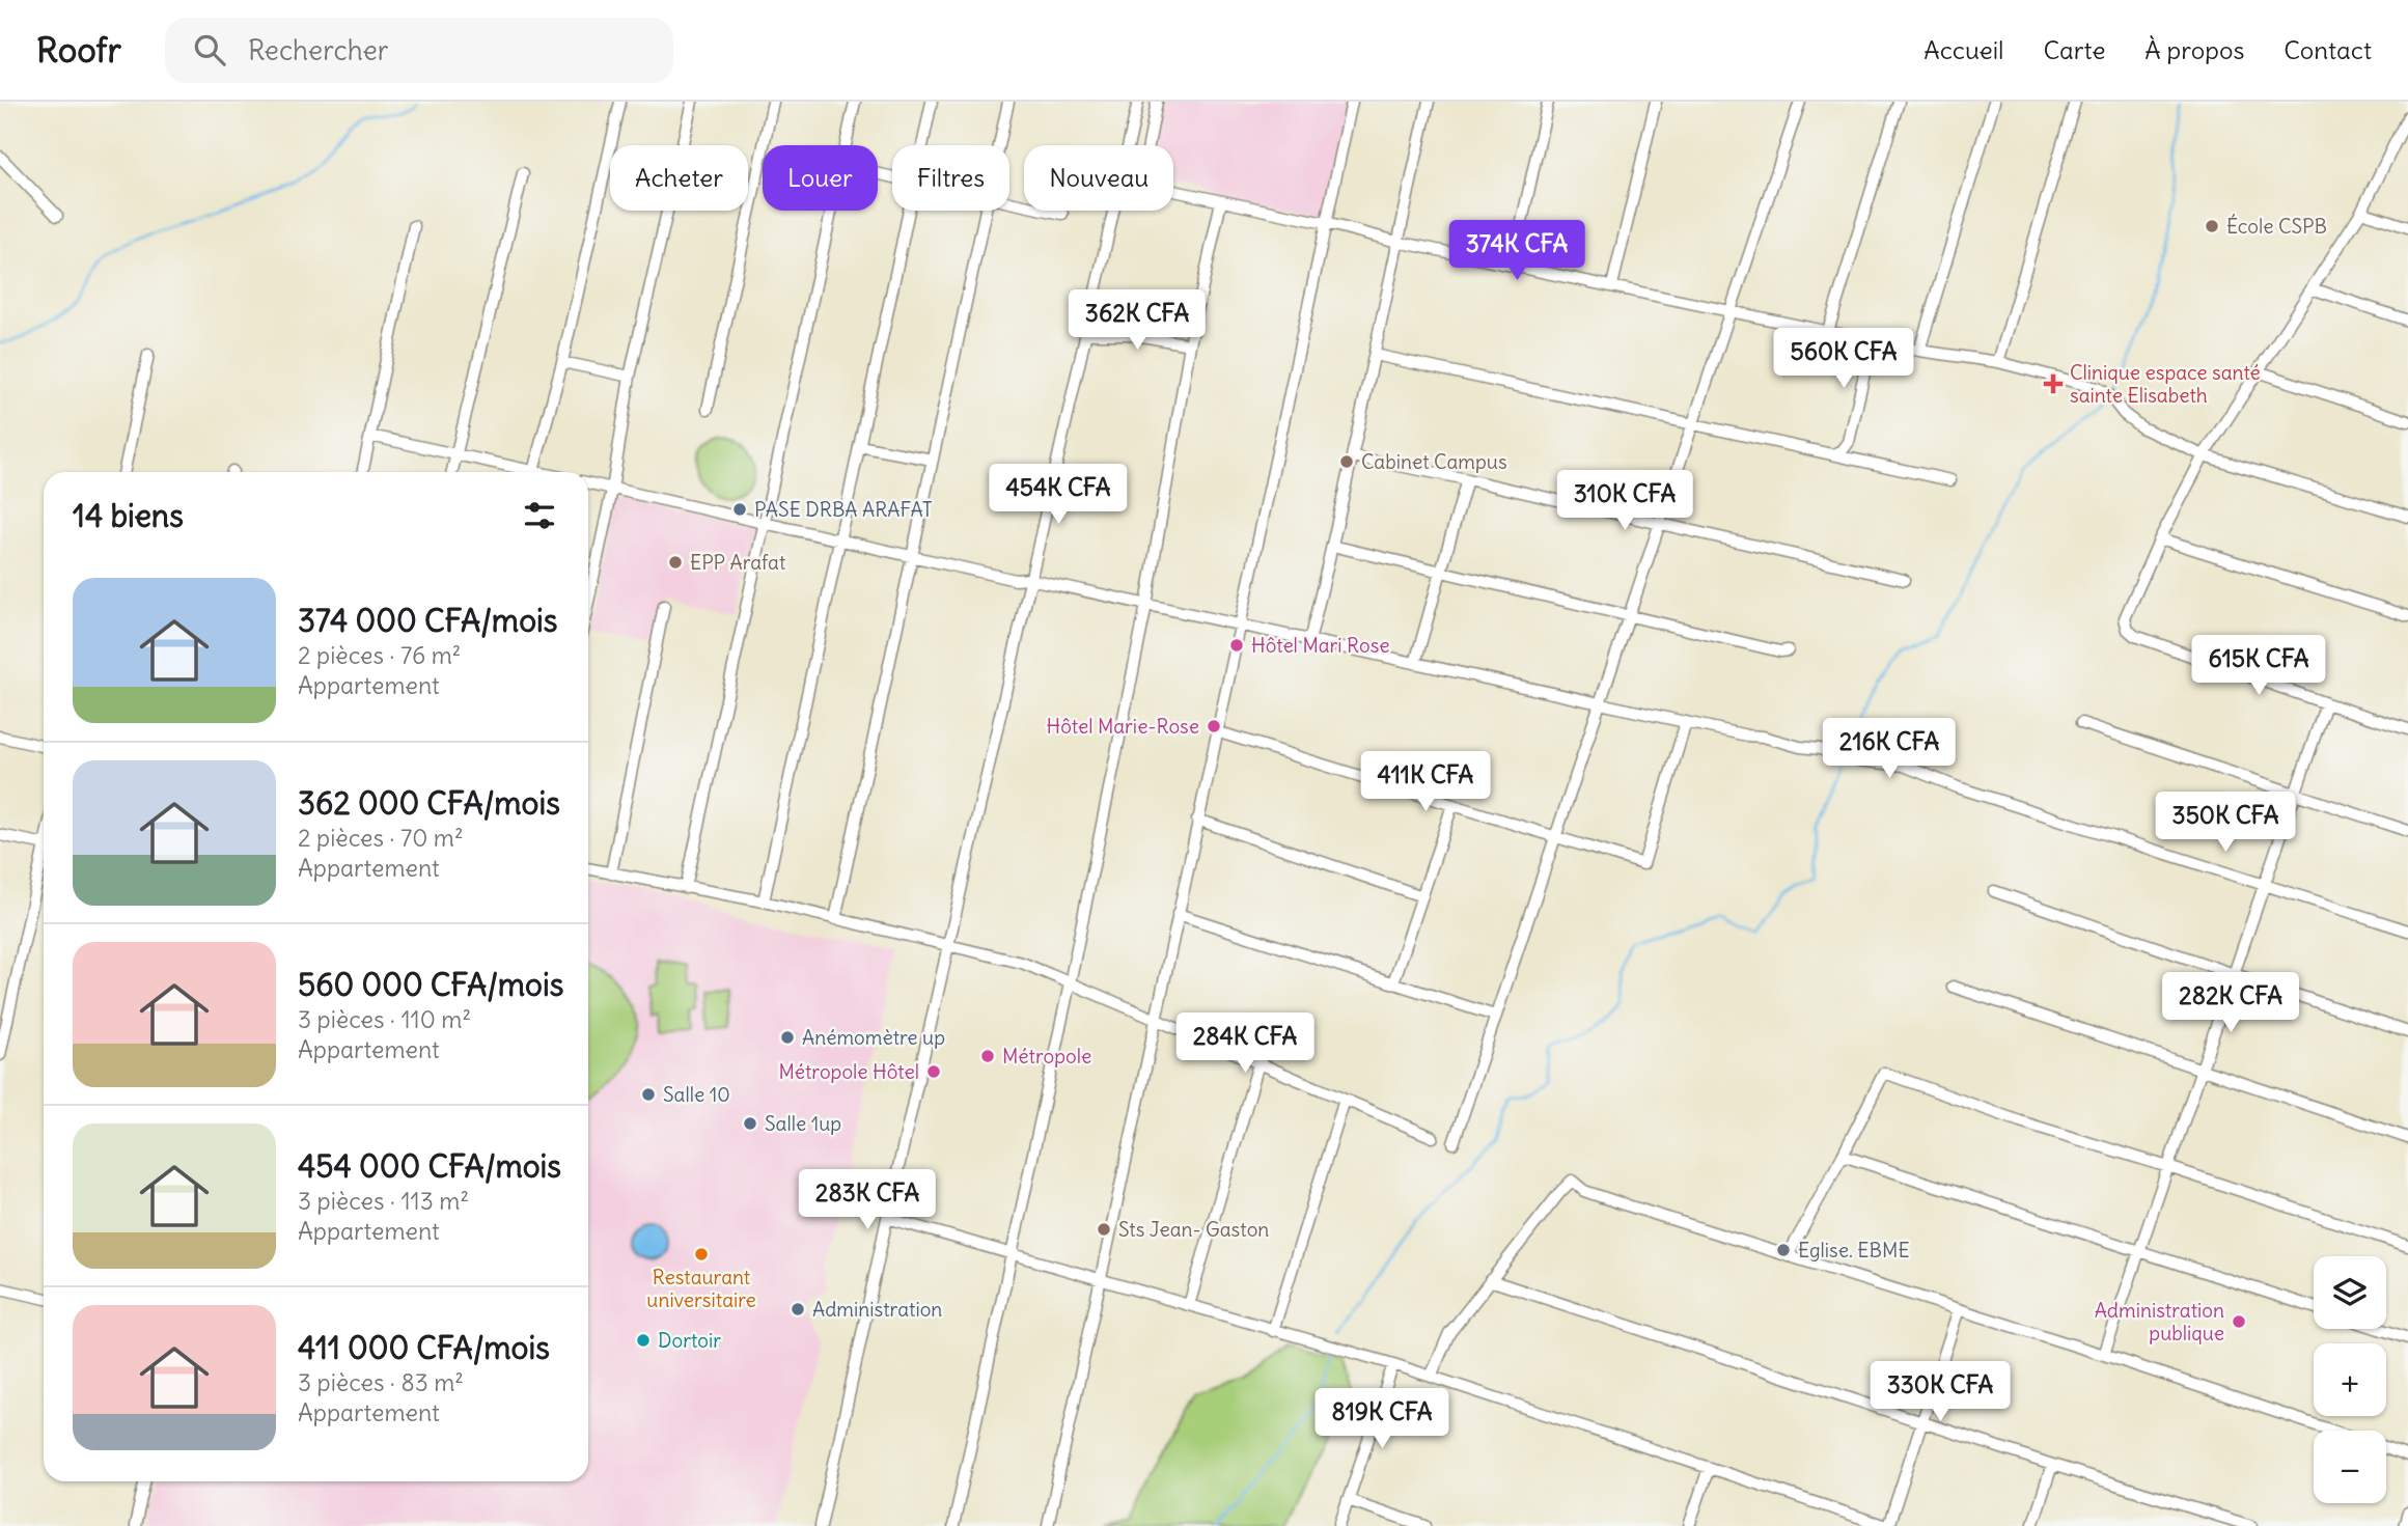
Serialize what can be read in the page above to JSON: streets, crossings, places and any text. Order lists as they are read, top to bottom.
{
  "places": {
    "other": [
      "École CSPB",
      "Cabinet Campus",
      "PASE DRBA ARAFAT",
      "EPP Arafat",
      "Hôtel Mari Rose",
      "Hôtel Marie-Rose",
      "Anémomètre up",
      "Métropole",
      "Métropole Hôtel",
      "Salle 10",
      "Salle 1up",
      "Sts Jean- Gaston",
      "Eglise. EBME",
      "Restaurant universitaire",
      "Administration",
      "Administration publique",
      "Dortoir"
    ],
    "health": ["Clinique espace santé sainte Elisabeth"]
  },
  "page": {
    "header": "Roofr",
    "search": "Rechercher",
    "nav": [
      "Accueil",
      "Carte",
      "À propos",
      "Contact"
    ],
    "chip": [
      "Acheter",
      "Louer",
      "Filtres",
      "Nouveau"
    ],
    "price": [
      "374K CFA",
      "362K CFA",
      "560K CFA",
      "454K CFA",
      "310K CFA",
      "615K CFA",
      "216K CFA",
      "411K CFA",
      "350K CFA",
      "282K CFA",
      "284K CFA",
      "283K CFA",
      "330K CFA",
      "819K CFA"
    ],
    "heading": "14 biens",
    "list": [
      {
        "name": "374 000 CFA/mois",
        "note": "2 pièces · 76 m² · Appartement"
      },
      {
        "name": "362 000 CFA/mois",
        "note": "2 pièces · 70 m² · Appartement"
      },
      {
        "name": "560 000 CFA/mois",
        "note": "3 pièces · 110 m² · Appartement"
      },
      {
        "name": "454 000 CFA/mois",
        "note": "3 pièces · 113 m² · Appartement"
      },
      {
        "name": "411 000 CFA/mois",
        "note": "3 pièces · 83 m² · Appartement"
      }
    ],
    "map_buttons": ["+", "−"]
  }
}
